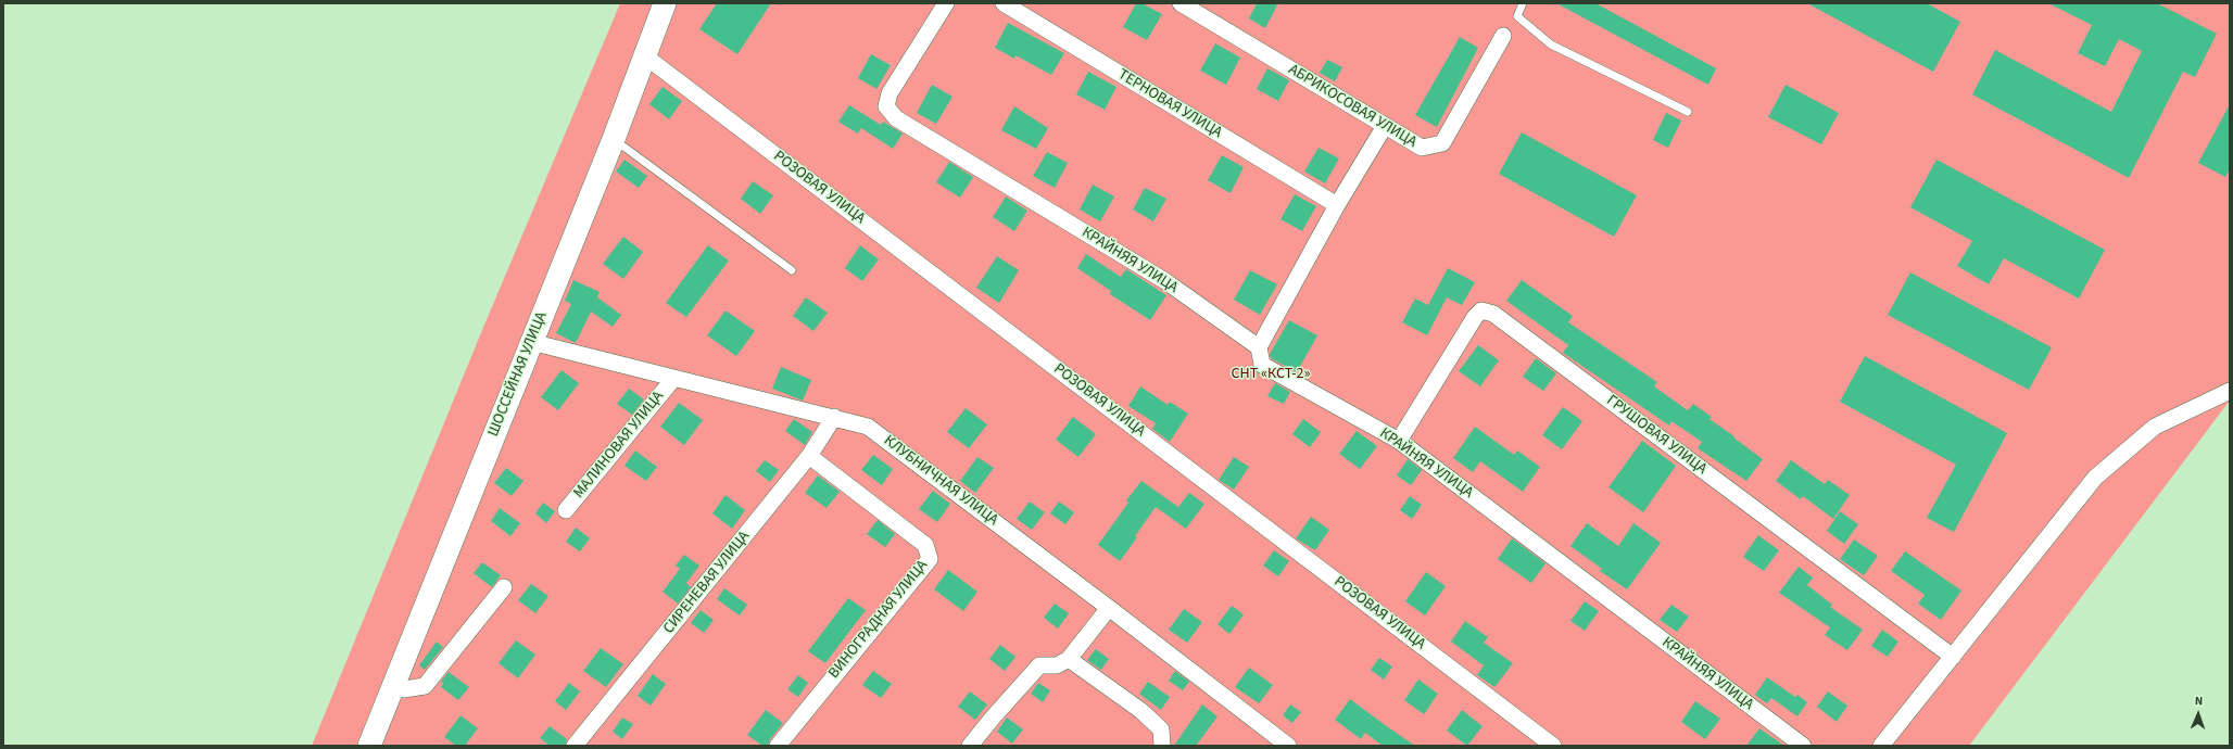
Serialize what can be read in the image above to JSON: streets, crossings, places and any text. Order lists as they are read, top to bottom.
{
  "streets": {
    "street": [
      "ТЕРНОВАЯ УЛИЦА",
      "АБРИКОСОВАЯ УЛИЦА",
      "РОЗОВАЯ УЛИЦА",
      "КРАЙНЯЯ УЛИЦА",
      "ШОССЕЙНАЯ УЛИЦА",
      "ГРУШОВАЯ УЛИЦА",
      "МАЛИНОВАЯ УЛИЦА",
      "КЛУБНИЧНАЯ УЛИЦА",
      "СИРЕНЕВАЯ УЛИЦА",
      "ВИНОГРАДНАЯ УЛИЦА"
    ]
  },
  "crossings": [
    ["РОЗОВАЯ УЛИЦА", "ШОССЕЙНАЯ УЛИЦА"],
    ["КРАЙНЯЯ УЛИЦА", "ГРУШОВАЯ УЛИЦА"],
    ["ШОССЕЙНАЯ УЛИЦА", "КЛУБНИЧНАЯ УЛИЦА"],
    ["МАЛИНОВАЯ УЛИЦА", "КЛУБНИЧНАЯ УЛИЦА"],
    ["КЛУБНИЧНАЯ УЛИЦА", "СИРЕНЕВАЯ УЛИЦА"],
    ["СИРЕНЕВАЯ УЛИЦА", "ВИНОГРАДНАЯ УЛИЦА"]
  ],
  "parks": ["СНТ «КСТ-2»"],
  "north": "top"
}
